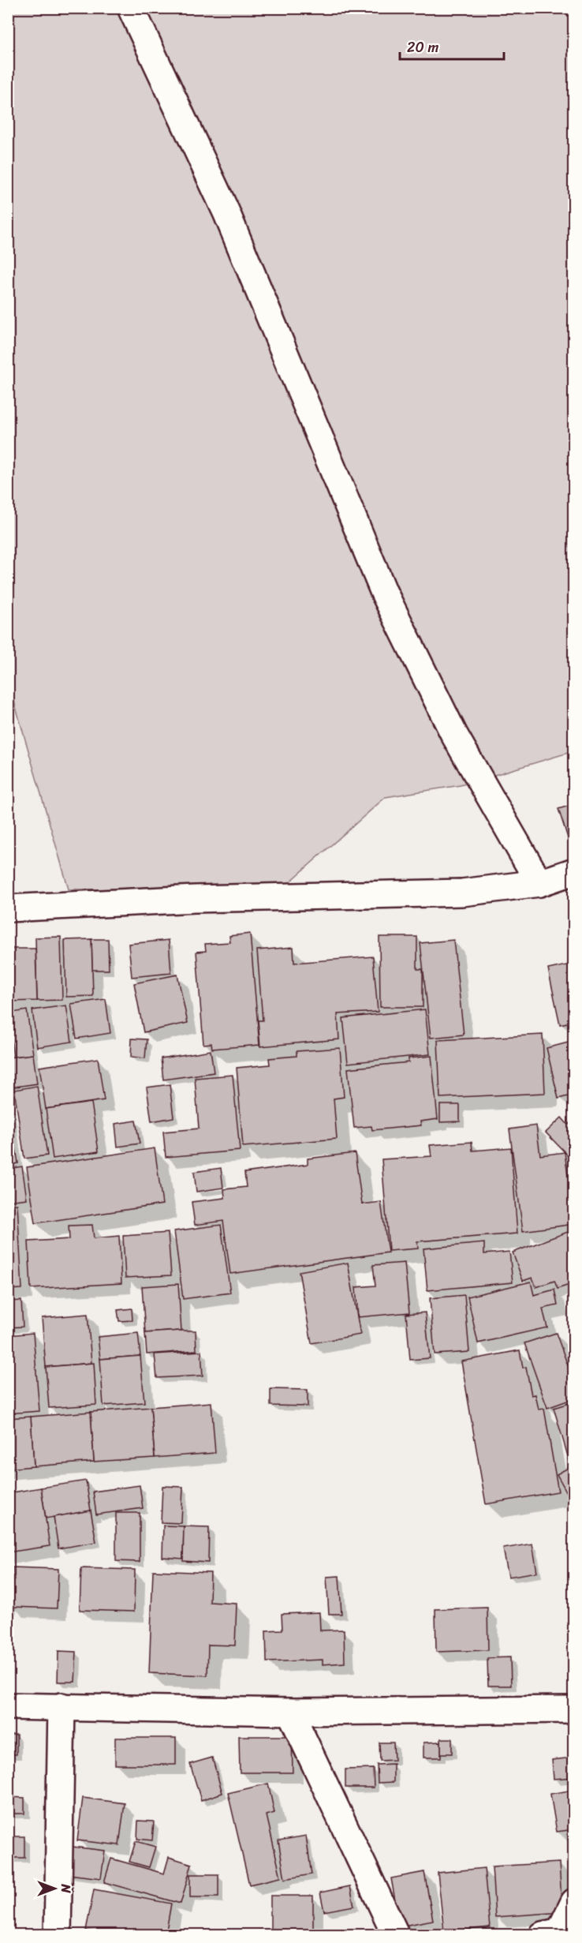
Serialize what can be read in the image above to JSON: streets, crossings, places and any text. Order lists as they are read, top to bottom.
{
  "scale_bar": "20 m",
  "north": "right"
}
